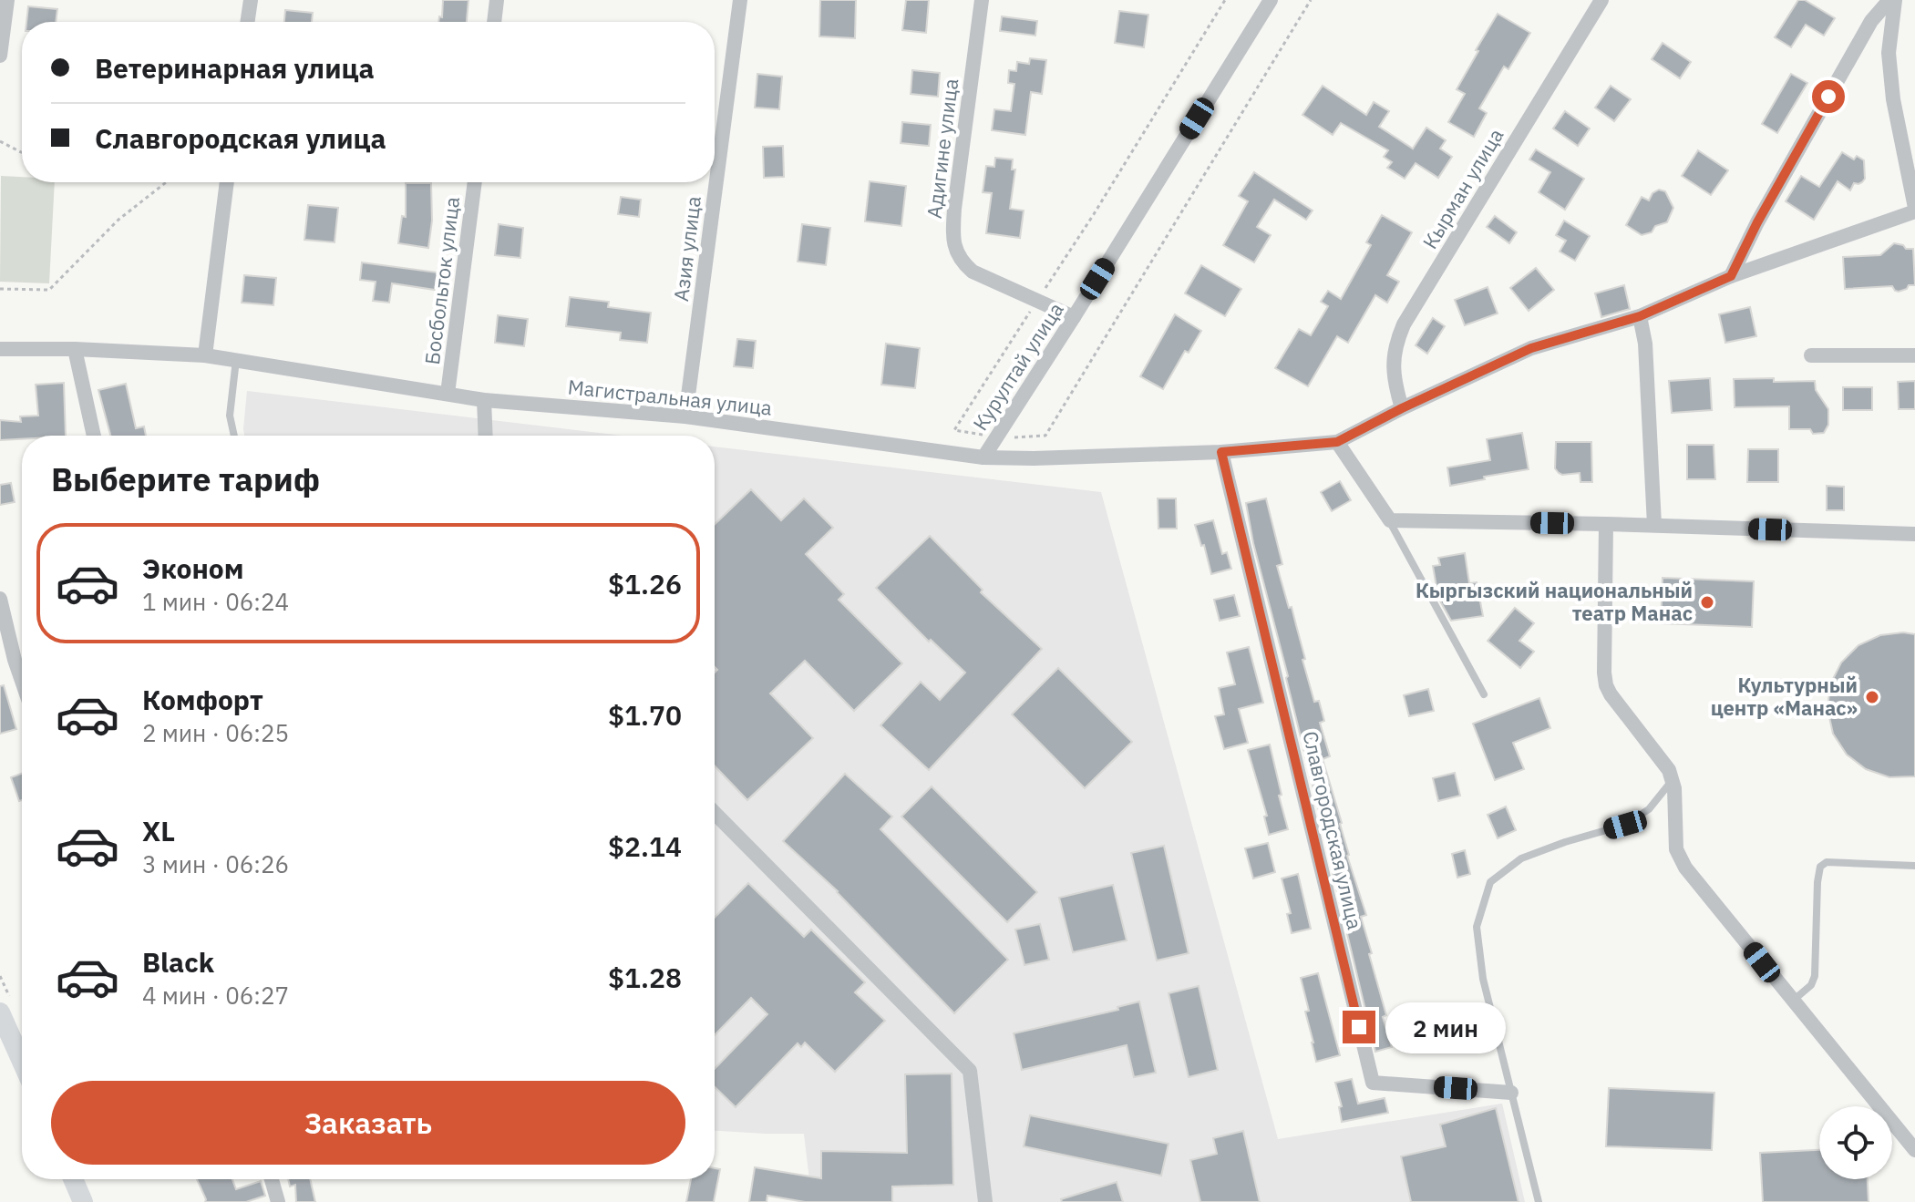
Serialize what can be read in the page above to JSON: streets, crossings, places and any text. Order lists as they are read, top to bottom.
{
  "streets": {
    "street": [
      "Адигине улица",
      "Кырман улица",
      "Азия улица",
      "Босбольток улица",
      "Курултай улица",
      "Магистральная улица",
      "Славгородская улица"
    ]
  },
  "crossings": [
    ["Адигине улица", "Курултай улица"],
    ["Азия улица", "Магистральная улица"],
    ["Босбольток улица", "Магистральная улица"],
    ["Курултай улица", "Магистральная улица"],
    ["Магистральная улица", "Славгородская улица"]
  ],
  "places": ["Кыргызский национальный театр Манас", "Культурный центр «Манас»"],
  "page": {
    "banner": ["Ветеринарная улица", "Славгородская улица"],
    "heading": "Выберите тариф",
    "list": [
      {
        "name": "Эконом",
        "note": "1 мин · 06:24",
        "value": "$1.26"
      },
      {
        "name": "Комфорт",
        "note": "2 мин · 06:25",
        "value": "$1.70"
      },
      {
        "name": "XL",
        "note": "3 мин · 06:26",
        "value": "$2.14"
      },
      {
        "name": "Black",
        "note": "4 мин · 06:27",
        "value": "$1.28"
      }
    ],
    "bubble": "2 мин",
    "buttons": "Заказать"
  }
}
